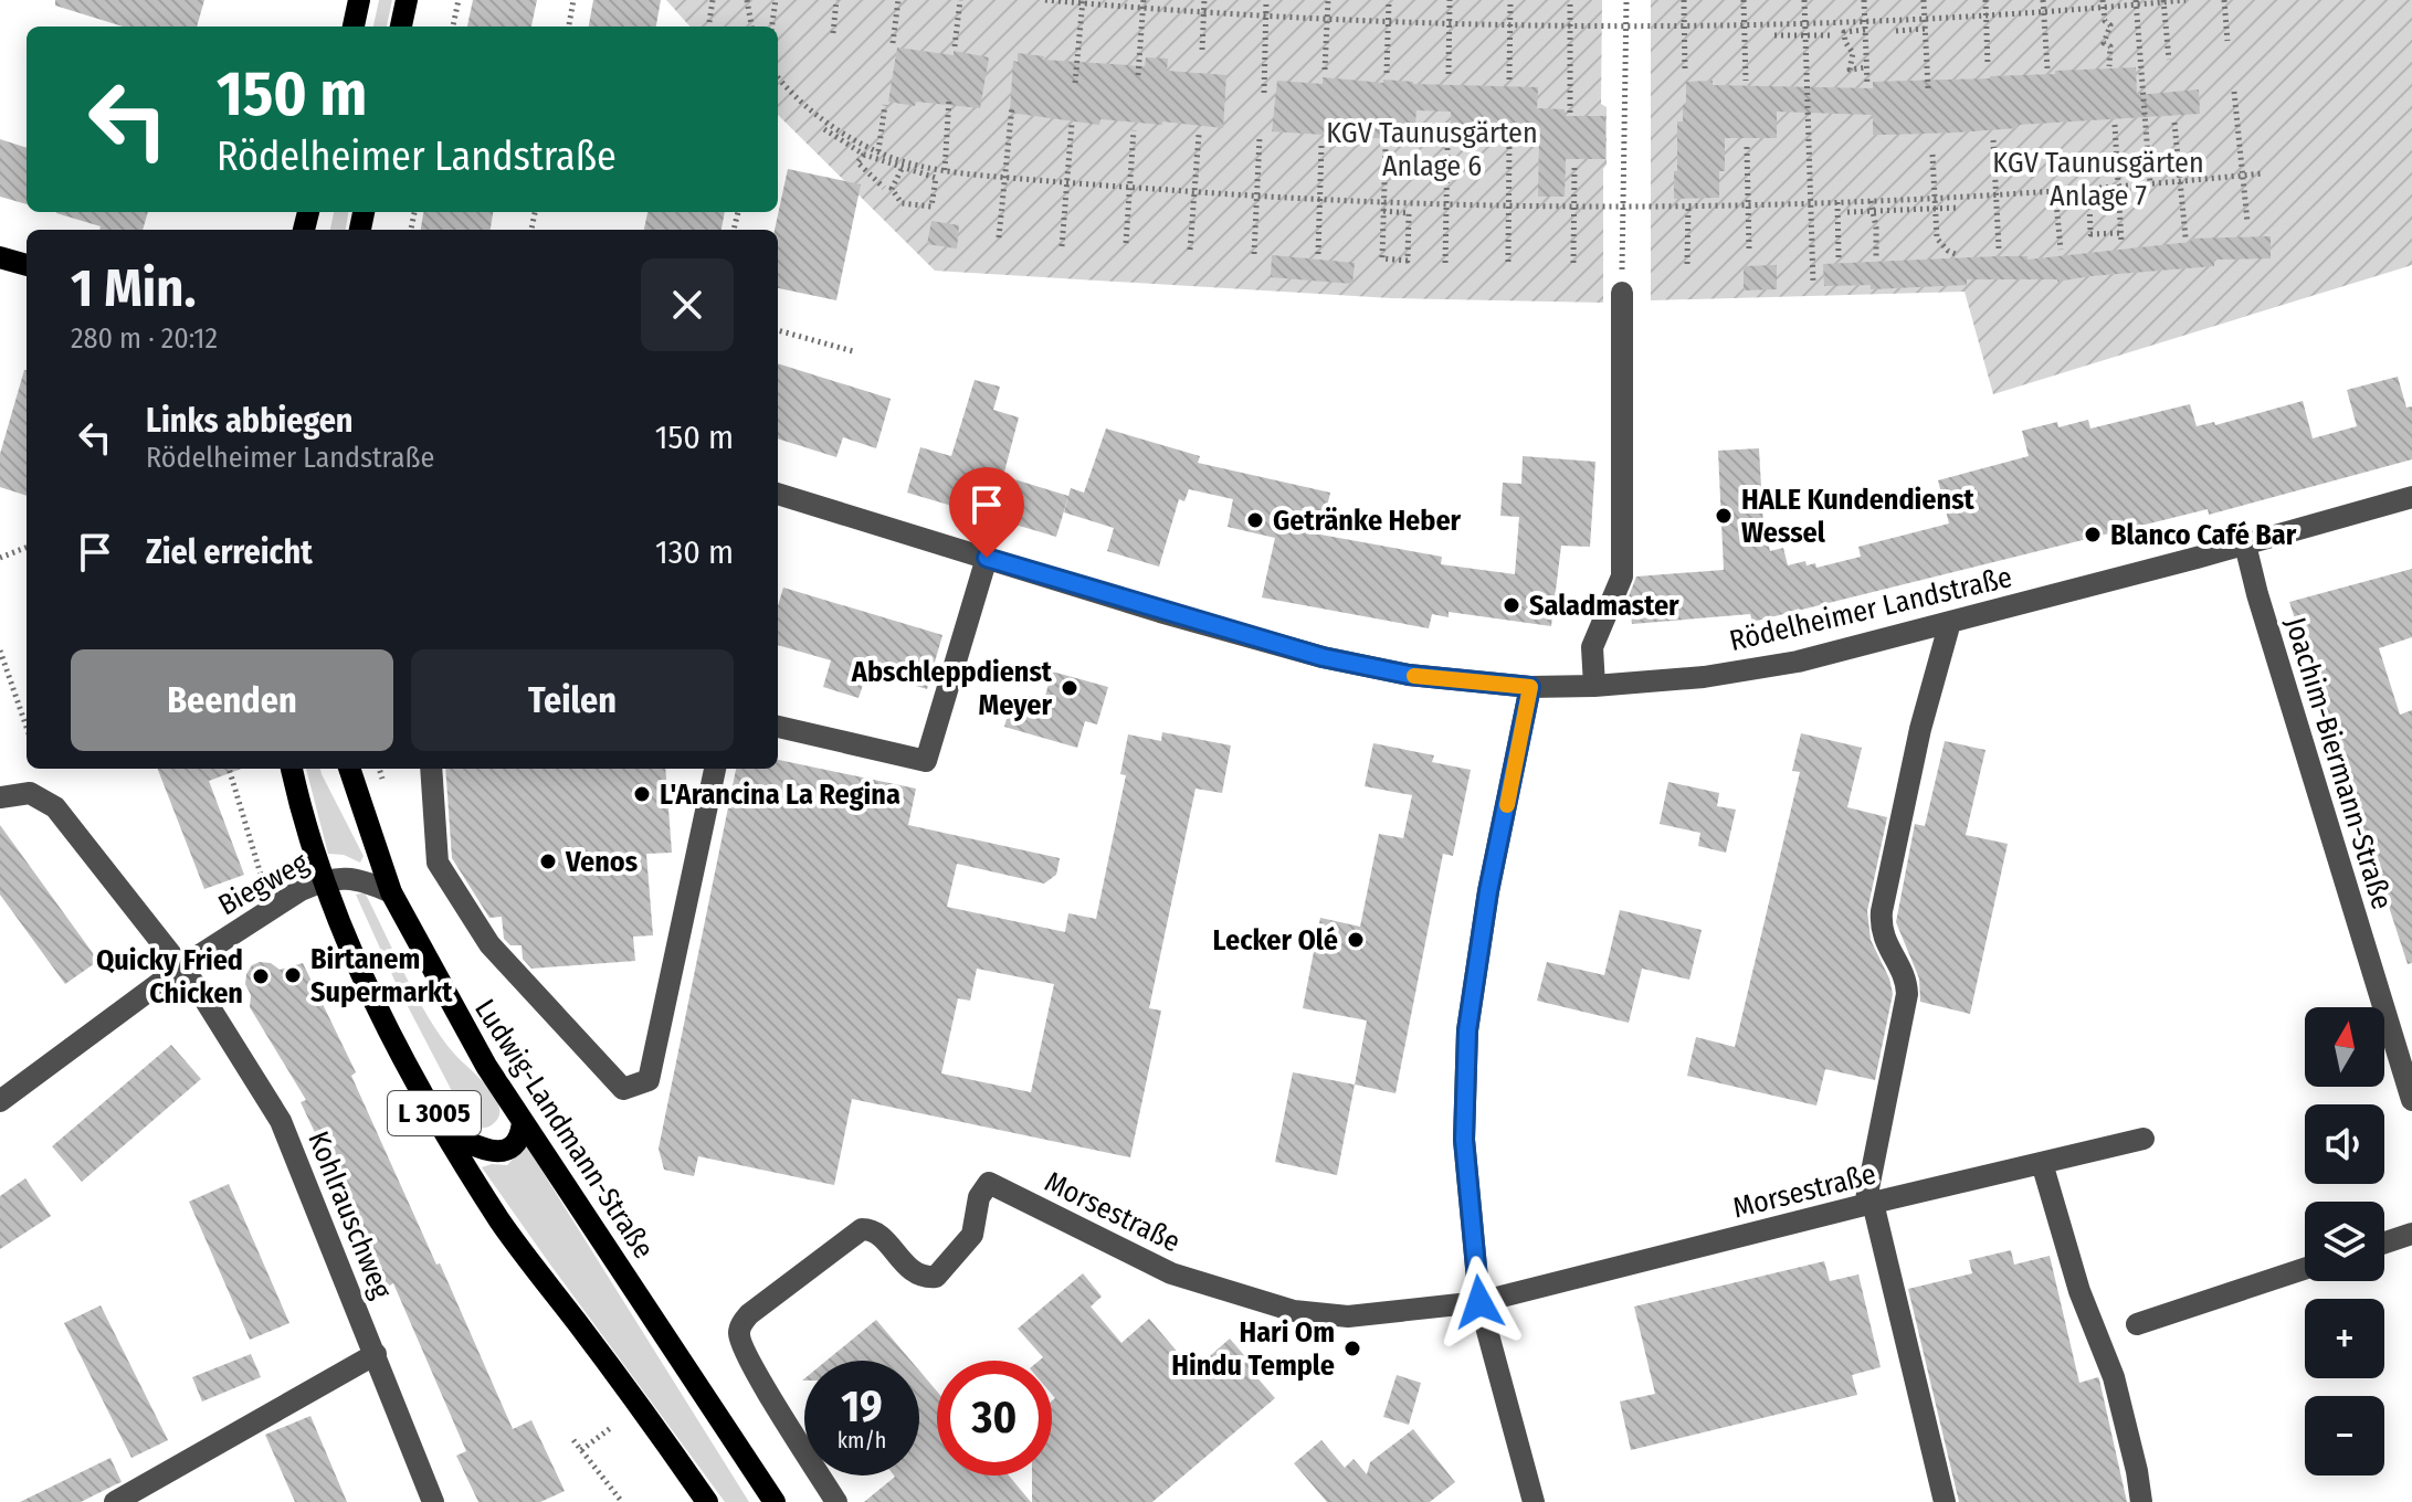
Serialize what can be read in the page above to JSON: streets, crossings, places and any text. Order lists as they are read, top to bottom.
{
  "streets": {
    "main road": ["L 3005", "Ludwig-Landmann-Straße"],
    "street": [
      "Rödelheimer Landstraße",
      "Joachim-Biermann-Straße",
      "Biegweg",
      "Morsestraße",
      "Kohlrauschweg"
    ]
  },
  "crossings": [
    ["Rödelheimer Landstraße", "Joachim-Biermann-Straße"],
    ["Biegweg", "L 3005"],
    ["Biegweg", "Ludwig-Landmann-Straße"],
    ["Biegweg", "Kohlrauschweg"]
  ],
  "parks": ["KGV Taunusgärten Anlage 6", "KGV Taunusgärten Anlage 7"],
  "places": [
    "HALE Kundendienst Wessel",
    "Getränke Heber",
    "Blanco Café Bar",
    "Saladmaster",
    "Abschleppdienst Meyer",
    "L'Arancina La Regina",
    "Venos",
    "Lecker Olé",
    "Birtanem Supermarkt",
    "Quicky Fried Chicken",
    "Hari Om Hindu Temple"
  ],
  "north": "top",
  "page": {
    "turn": ["150 m", "Rödelheimer Landstraße"],
    "heading": ["1 Min.", "280 m · 20:12"],
    "list": [
      {
        "name": "Links abbiegen",
        "note": "Rödelheimer Landstraße",
        "value": "150 m"
      },
      {
        "name": "Ziel erreicht",
        "value": "130 m"
      }
    ],
    "buttons": ["Beenden", "Teilen"],
    "map_buttons": ["+", "−"],
    "speed": "19 km/h",
    "limit": "30"
  }
}
